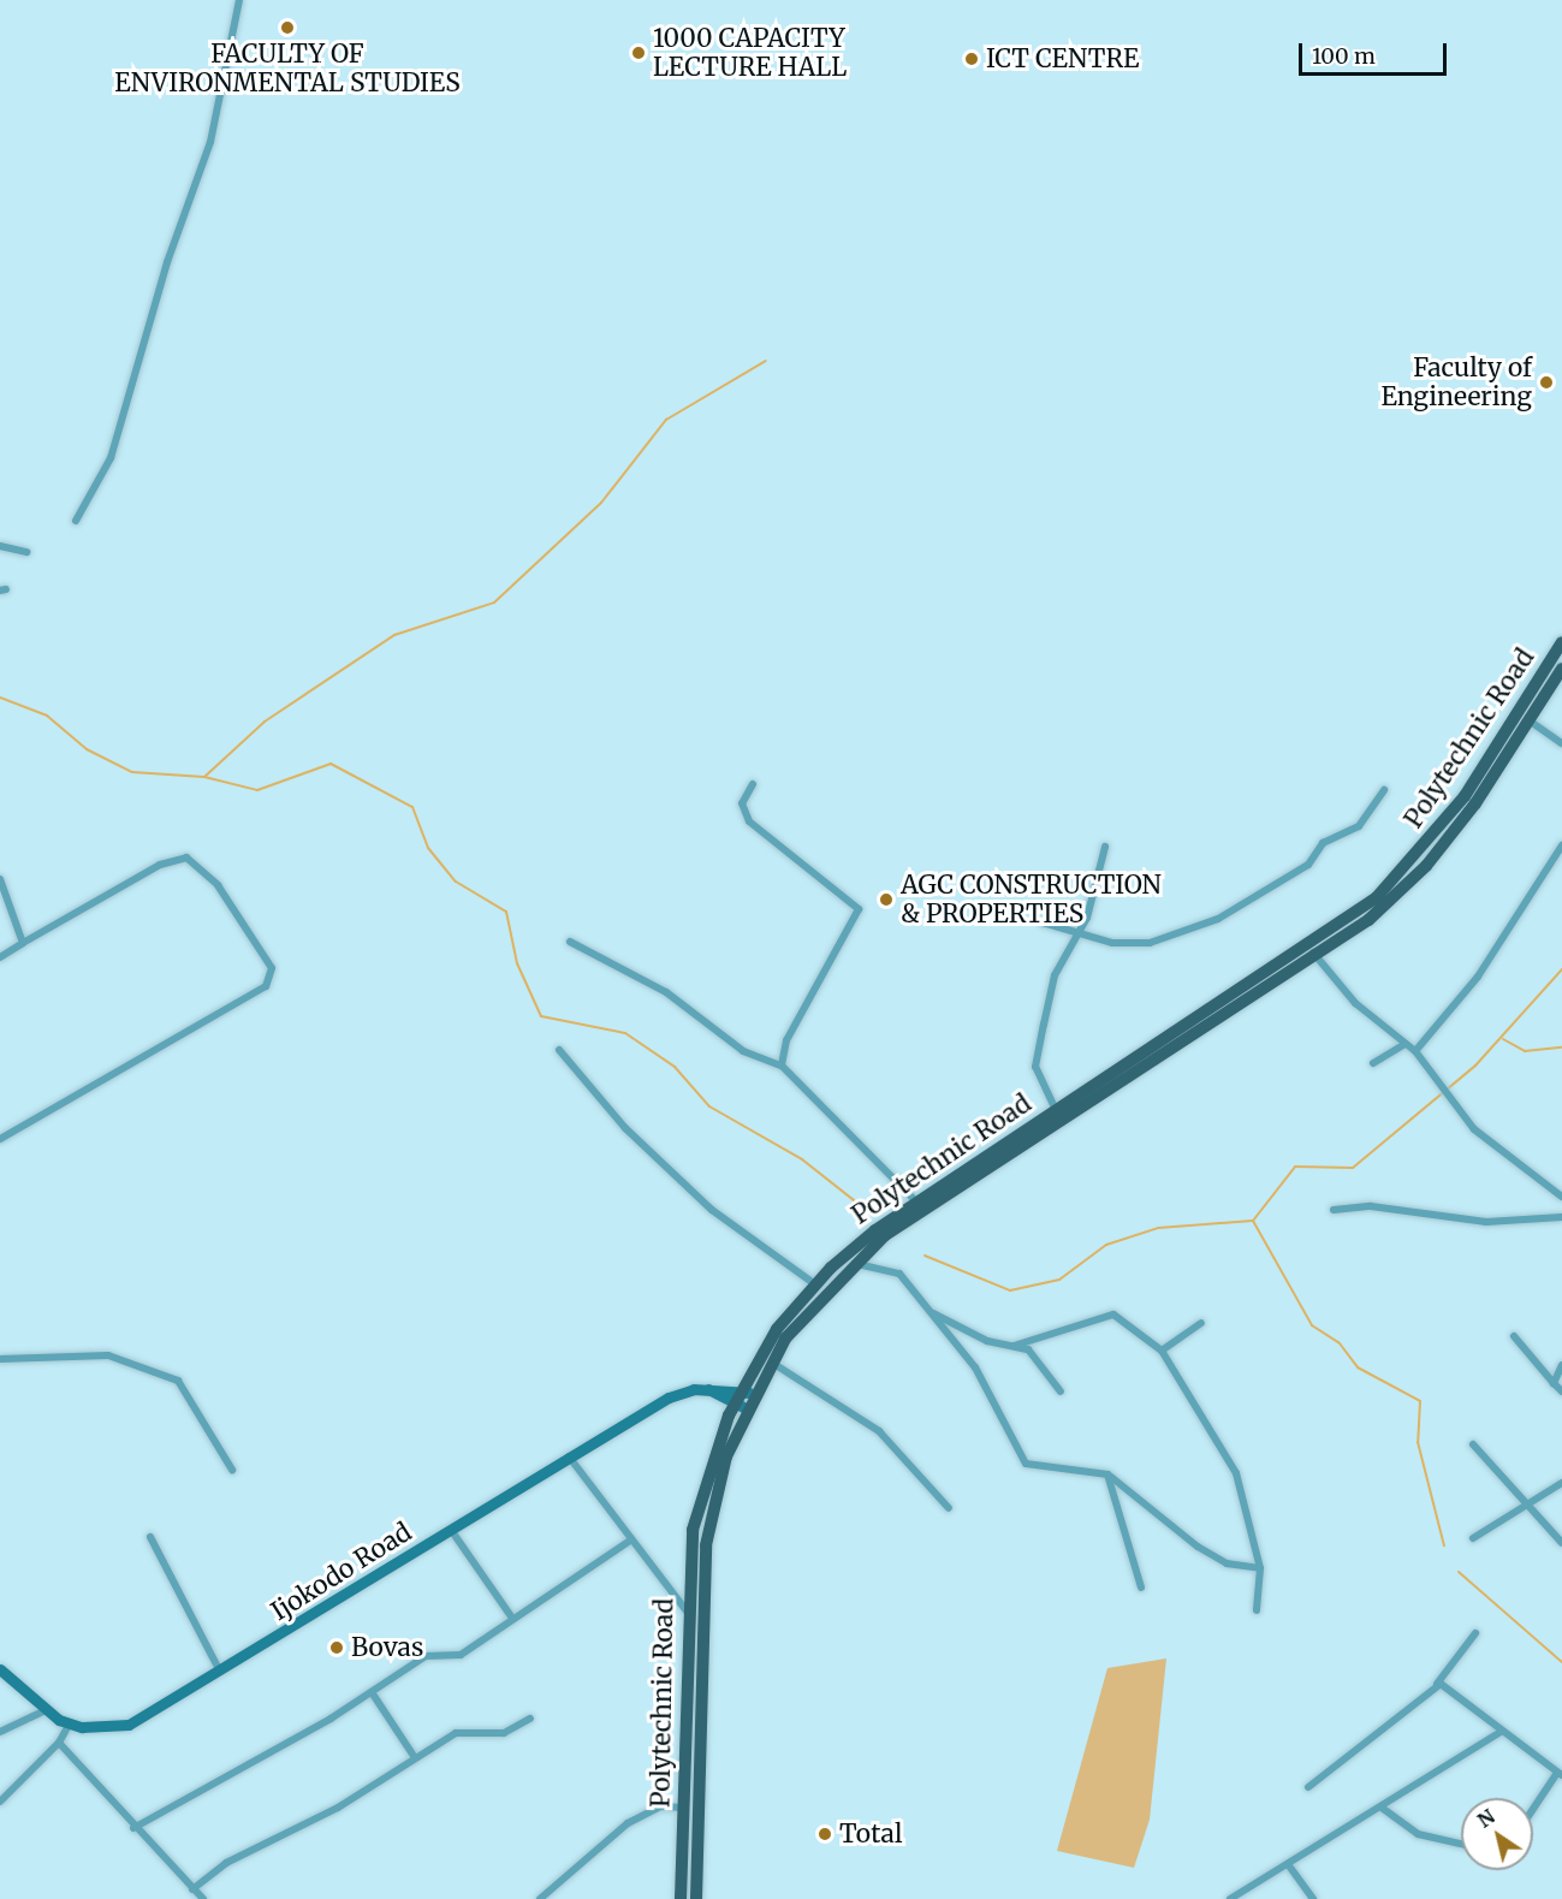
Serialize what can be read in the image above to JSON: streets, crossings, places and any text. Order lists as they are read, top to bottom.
{
  "streets": {
    "main road": ["Polytechnic Road", "Ijokodo Road"]
  },
  "crossings": [
    ["Polytechnic Road", "Ijokodo Road"]
  ],
  "places": [
    "FACULTY OF ENVIRONMENTAL STUDIES",
    "1000 CAPACITY LECTURE HALL",
    "ICT CENTRE",
    "Faculty of Engineering",
    "AGC CONSTRUCTION & PROPERTIES",
    "Bovas",
    "Total"
  ],
  "scale_bar": "100 m",
  "north": "top left"
}
